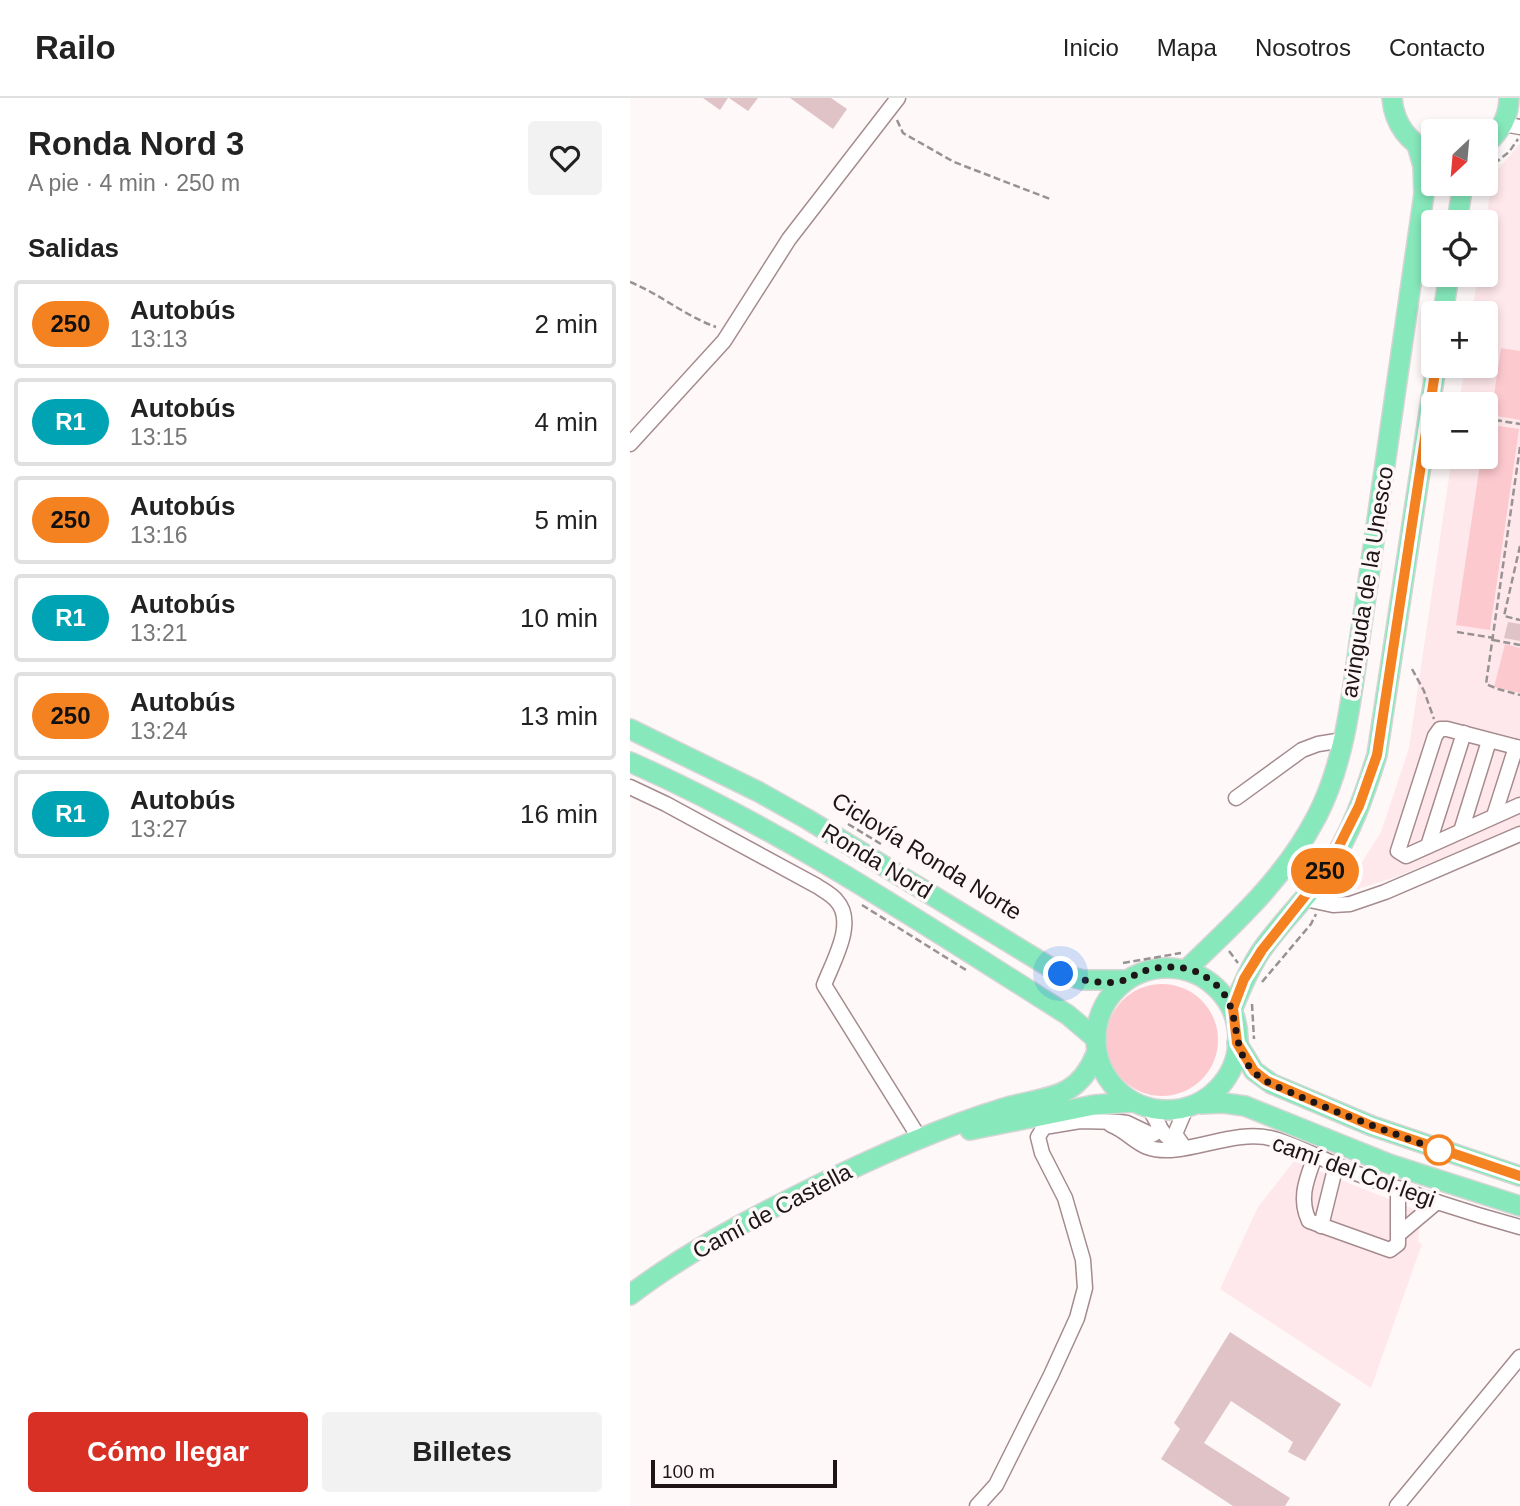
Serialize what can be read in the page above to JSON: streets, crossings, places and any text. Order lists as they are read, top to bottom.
{
  "streets": {
    "main road": ["avinguda de la Unesco", "Ronda Nord", "Camí de Castella"],
    "street": ["camí del Col·legi"],
    "path": ["Ciclovía Ronda Norte"]
  },
  "crossings": [
    ["avinguda de la Unesco", "Ronda Nord"],
    ["avinguda de la Unesco", "Camí de Castella"],
    ["Ronda Nord", "Camí de Castella"]
  ],
  "lines": ["bus line 250"],
  "scale_bar": "100 m",
  "north": "bottom left",
  "page": {
    "header": "Railo",
    "nav": [
      "Inicio",
      "Mapa",
      "Nosotros",
      "Contacto"
    ],
    "heading": [
      ["Ronda Nord 3", "A pie · 4 min · 250 m"],
      "Salidas"
    ],
    "on_map": "250",
    "map_buttons": ["+", "−"],
    "list": [
      {
        "mark": "250",
        "name": "Autobús",
        "note": "13:13",
        "value": "2 min"
      },
      {
        "mark": "R1",
        "name": "Autobús",
        "note": "13:15",
        "value": "4 min"
      },
      {
        "mark": "250",
        "name": "Autobús",
        "note": "13:16",
        "value": "5 min"
      },
      {
        "mark": "R1",
        "name": "Autobús",
        "note": "13:21",
        "value": "10 min"
      },
      {
        "mark": "250",
        "name": "Autobús",
        "note": "13:24",
        "value": "13 min"
      },
      {
        "mark": "R1",
        "name": "Autobús",
        "note": "13:27",
        "value": "16 min"
      }
    ],
    "buttons": ["Cómo llegar", "Billetes"],
    "scale": "100 m"
  }
}
